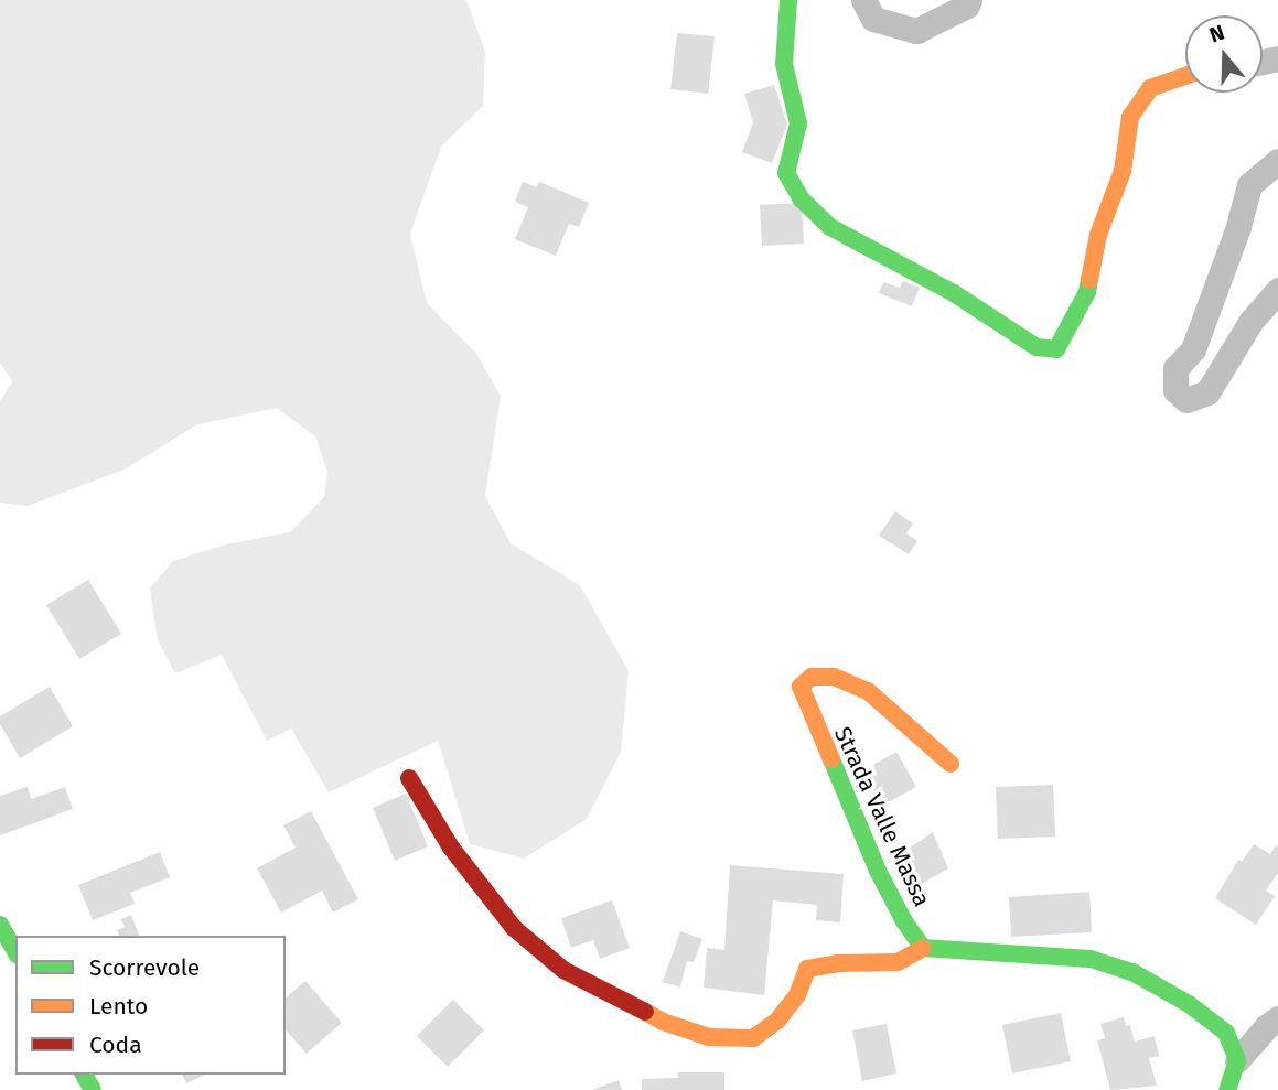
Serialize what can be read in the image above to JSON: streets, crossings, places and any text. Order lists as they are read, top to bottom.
{
  "streets": {
    "street": ["Strada Valle Massa"]
  },
  "legend": ["Scorrevole", "Lento", "Coda"],
  "north": "top"
}
